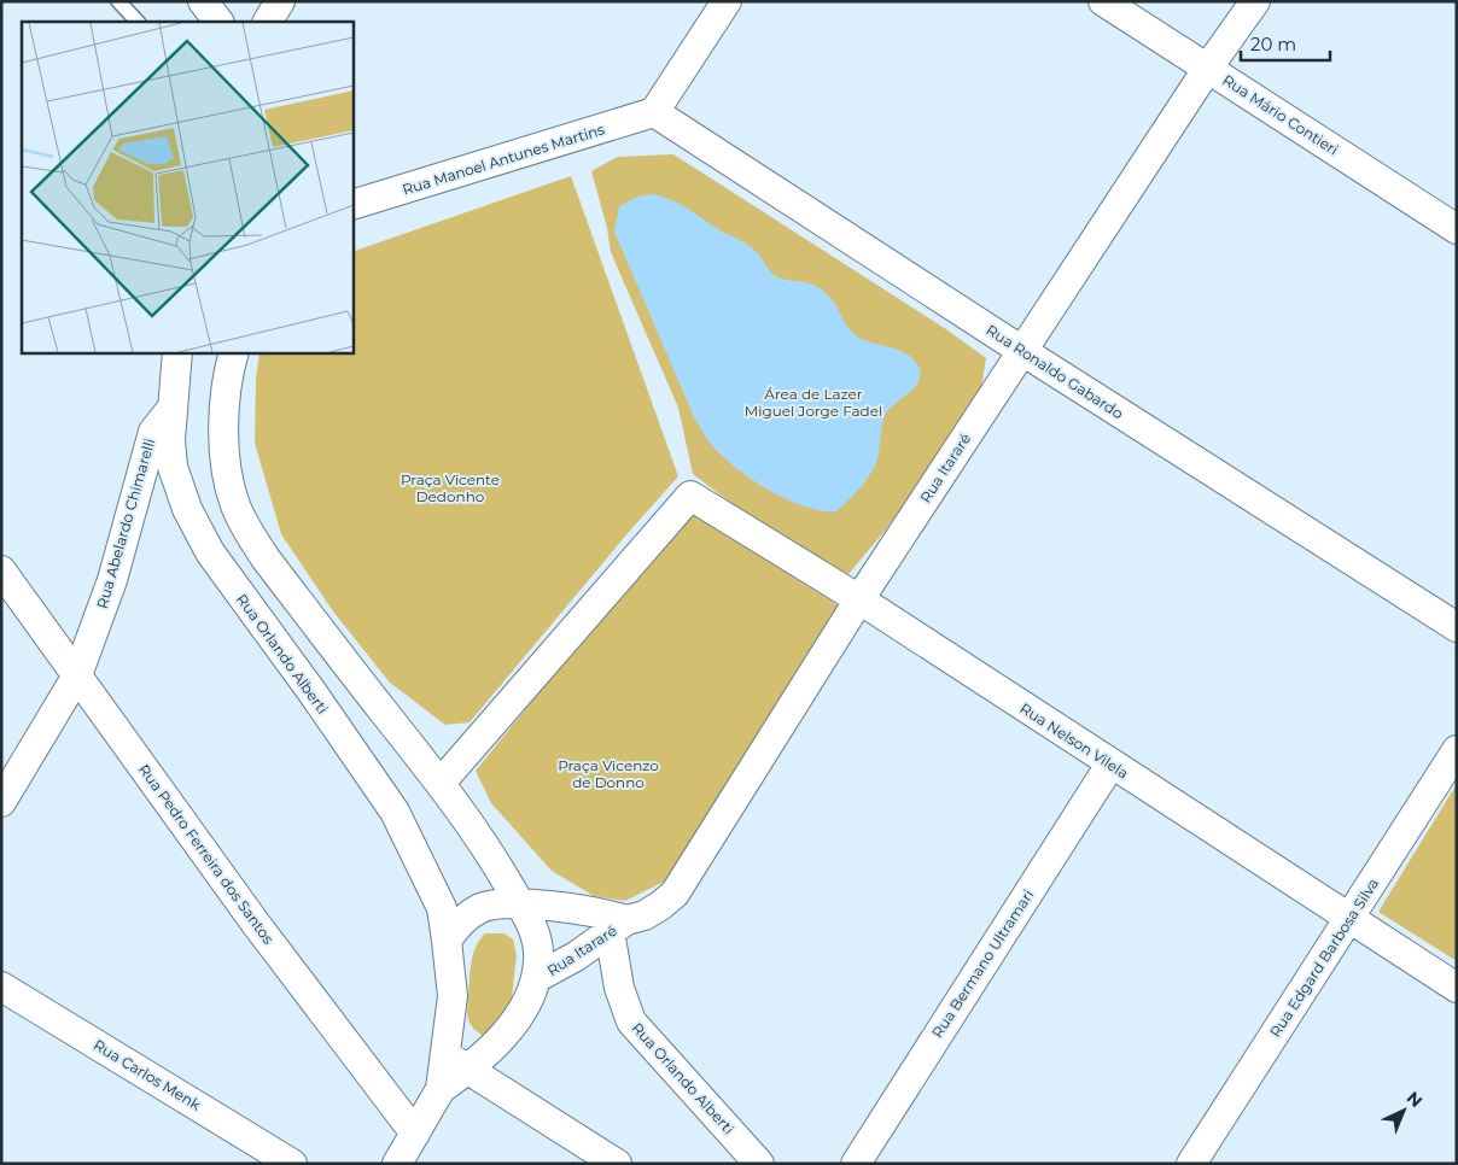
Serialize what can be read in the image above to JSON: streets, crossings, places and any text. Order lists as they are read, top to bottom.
{
  "streets": {
    "street": [
      "Rua Mário Contieri",
      "Rua Manoel Antunes Martins",
      "Rua Ronaldo Gabardo",
      "Rua Itararé",
      "Rua Abelardo Chimarelli",
      "Rua Orlando Alberti",
      "Rua Nelson Vilela",
      "Rua Pedro Ferreira dos Santos",
      "Rua Edgard Barbosa Silva",
      "Rua Bermano Ultramari",
      "Rua Carlos Menk"
    ]
  },
  "crossings": [
    ["Rua Mário Contieri", "Rua Itararé"],
    ["Rua Manoel Antunes Martins", "Rua Ronaldo Gabardo"],
    ["Rua Ronaldo Gabardo", "Rua Itararé"],
    ["Rua Itararé", "Rua Orlando Alberti"],
    ["Rua Itararé", "Rua Nelson Vilela"],
    ["Rua Abelardo Chimarelli", "Rua Orlando Alberti"],
    ["Rua Abelardo Chimarelli", "Rua Pedro Ferreira dos Santos"],
    ["Rua Orlando Alberti", "Rua Pedro Ferreira dos Santos"],
    ["Rua Nelson Vilela", "Rua Edgard Barbosa Silva"],
    ["Rua Nelson Vilela", "Rua Bermano Ultramari"]
  ],
  "parks": ["Área de Lazer Miguel Jorge Fadel", "Praça Vicente Dedonho", "Praça Vicenzo de Donno"],
  "scale_bar": "20 m",
  "north": "top right"
}
